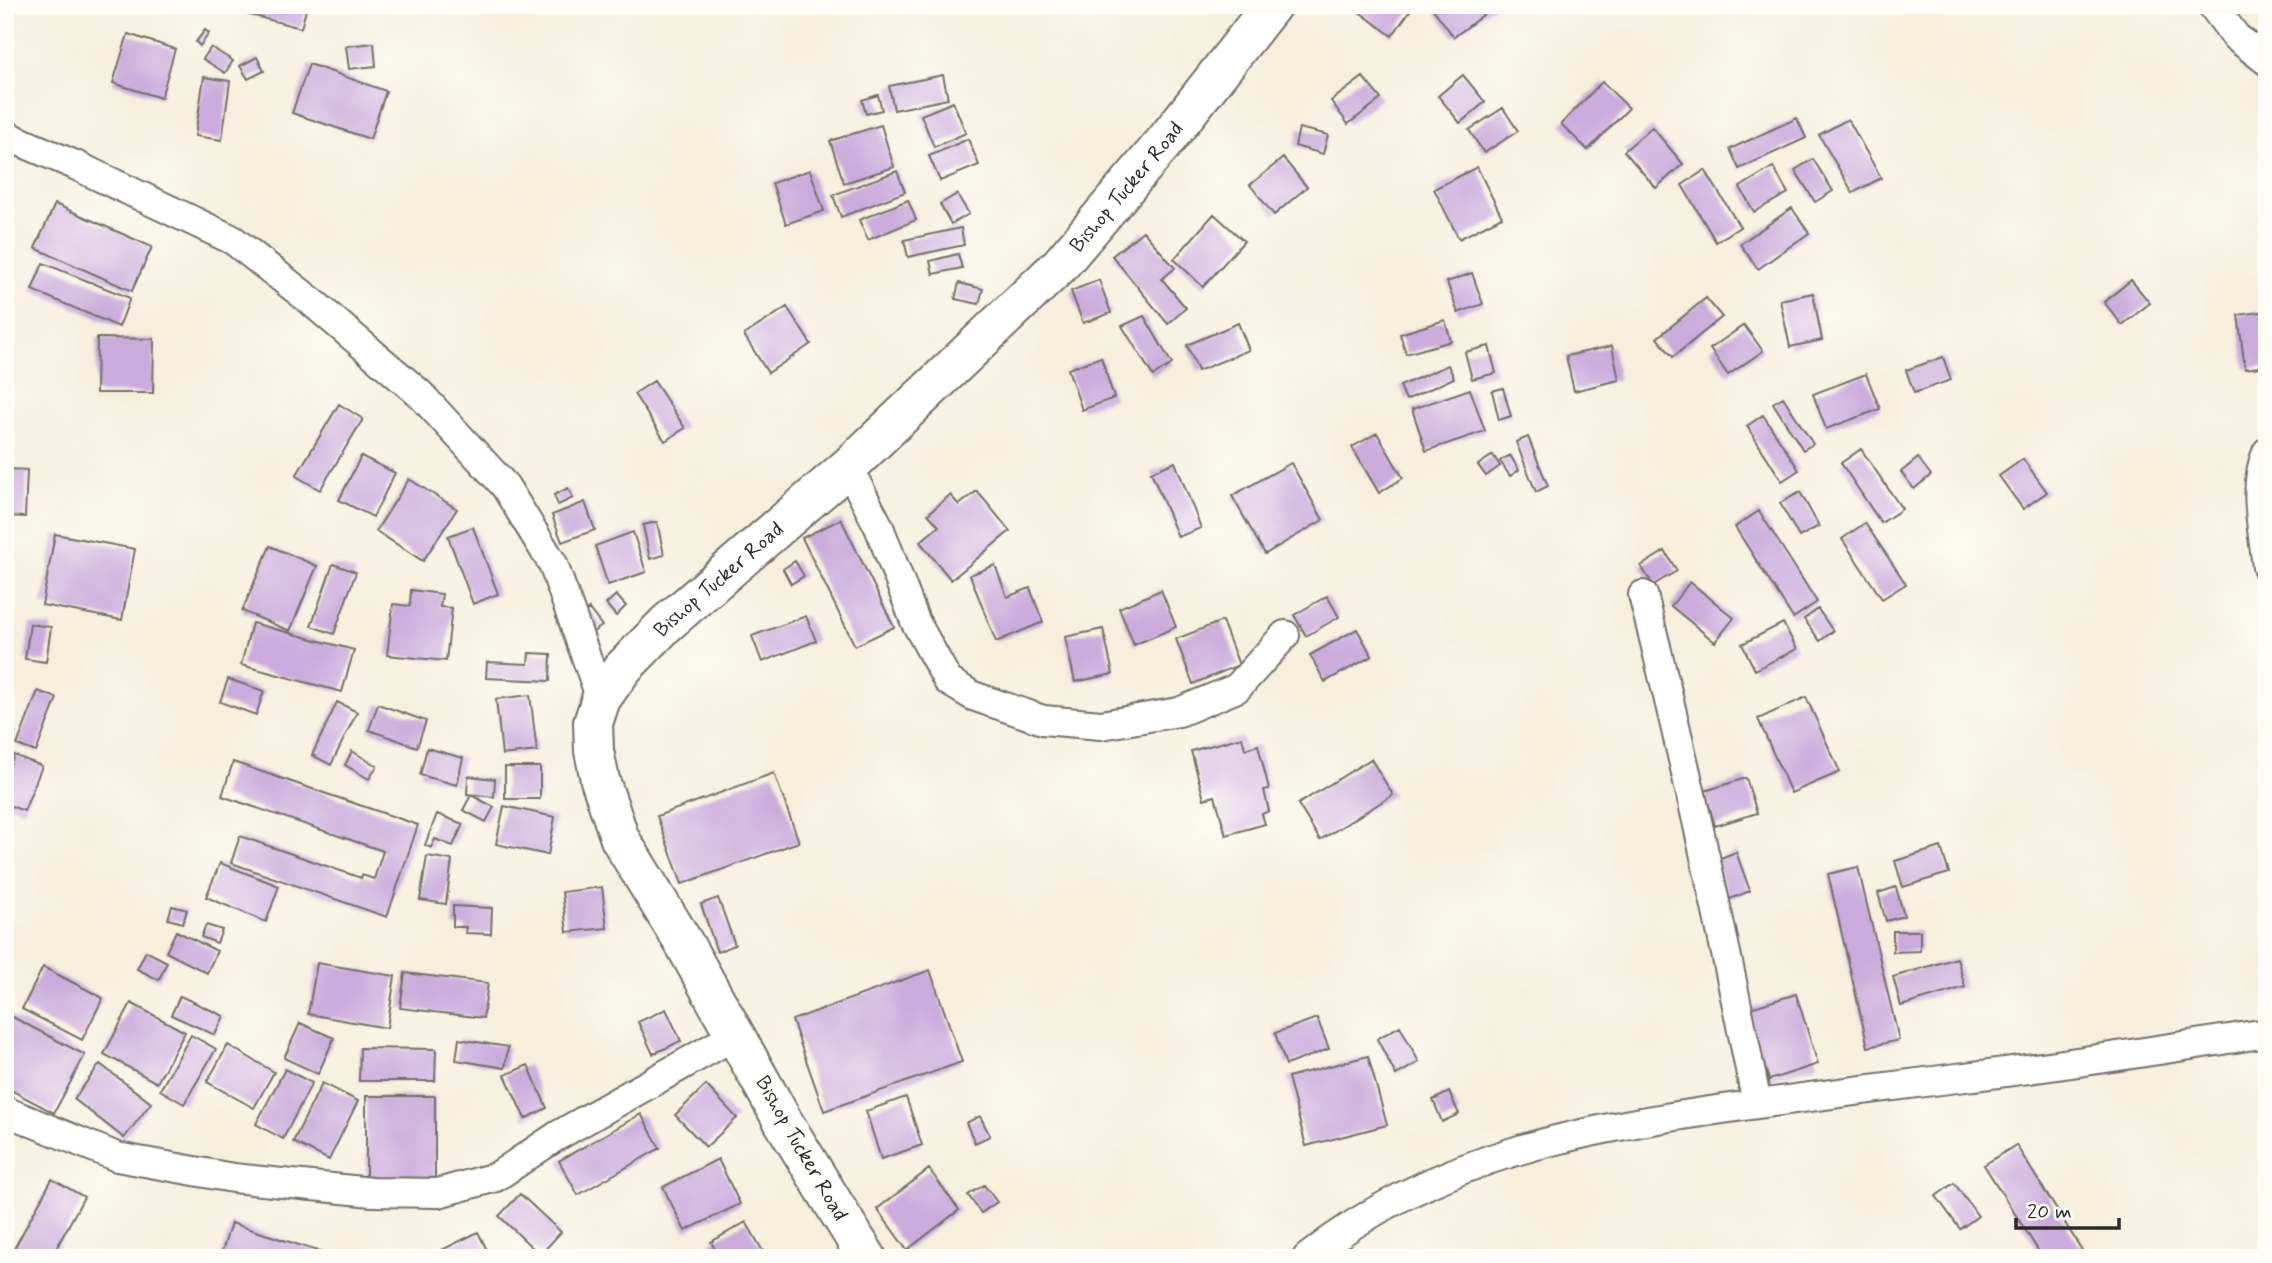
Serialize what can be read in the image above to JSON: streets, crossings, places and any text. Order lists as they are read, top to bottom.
{
  "streets": {
    "main road": ["Bishop Tucker Road"]
  },
  "scale_bar": "20 m"
}
